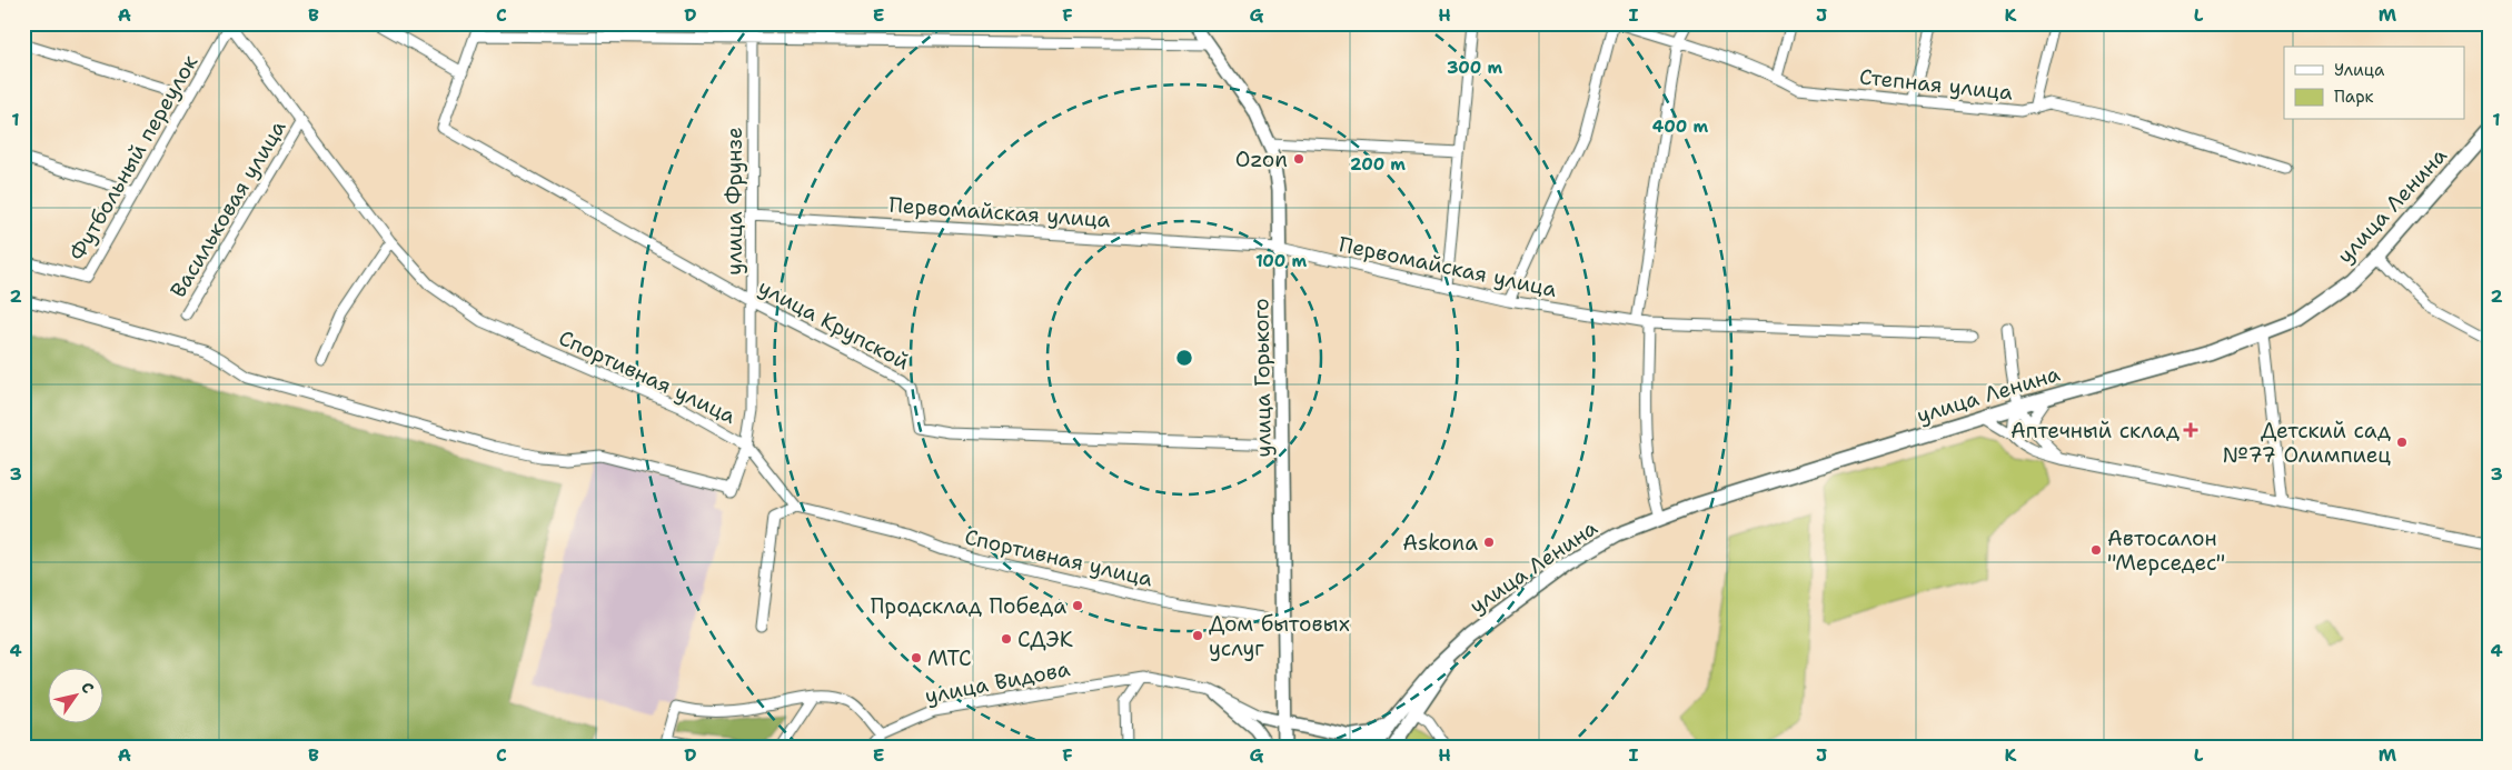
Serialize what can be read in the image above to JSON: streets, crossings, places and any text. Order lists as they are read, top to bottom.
{
  "streets": {
    "highway": ["улица Ленина"],
    "main road": ["улица Горького", "улица Видова"],
    "street": [
      "Степная улица",
      "Футбольный переулок",
      "улица Фрунзе",
      "Васильковая улица",
      "Первомайская улица",
      "улица Крупской",
      "Спортивная улица"
    ]
  },
  "crossings": [
    ["Футбольный переулок", "Спортивная улица"],
    ["улица Фрунзе", "Первомайская улица"],
    ["улица Фрунзе", "улица Крупской"],
    ["улица Фрунзе", "Спортивная улица"],
    ["Васильковая улица", "Спортивная улица"],
    ["Первомайская улица", "улица Горького"],
    ["улица Крупской", "улица Горького"],
    ["Спортивная улица", "улица Горького"],
    ["улица Горького", "улица Видова"]
  ],
  "places": {
    "other": [
      "Ozon",
      "Детский сад №77 Олимпиец",
      "Askona",
      "Автосалон \"Мерседес\"",
      "Продсклад Победа",
      "Дом бытовых услуг",
      "СДЭК",
      "МТС"
    ],
    "health": ["Аптечный склад"]
  },
  "legend": ["Улица", "Парк"],
  "north": "top right",
  "grid": {
    "columns": [
      "A",
      "B",
      "C",
      "D",
      "E",
      "F",
      "G",
      "H",
      "I",
      "J",
      "K",
      "L",
      "M"
    ],
    "rows": [
      "1",
      "2",
      "3",
      "4"
    ]
  },
  "rings": [
    "300 m",
    "400 m",
    "200 m",
    "100 m"
  ]
}
